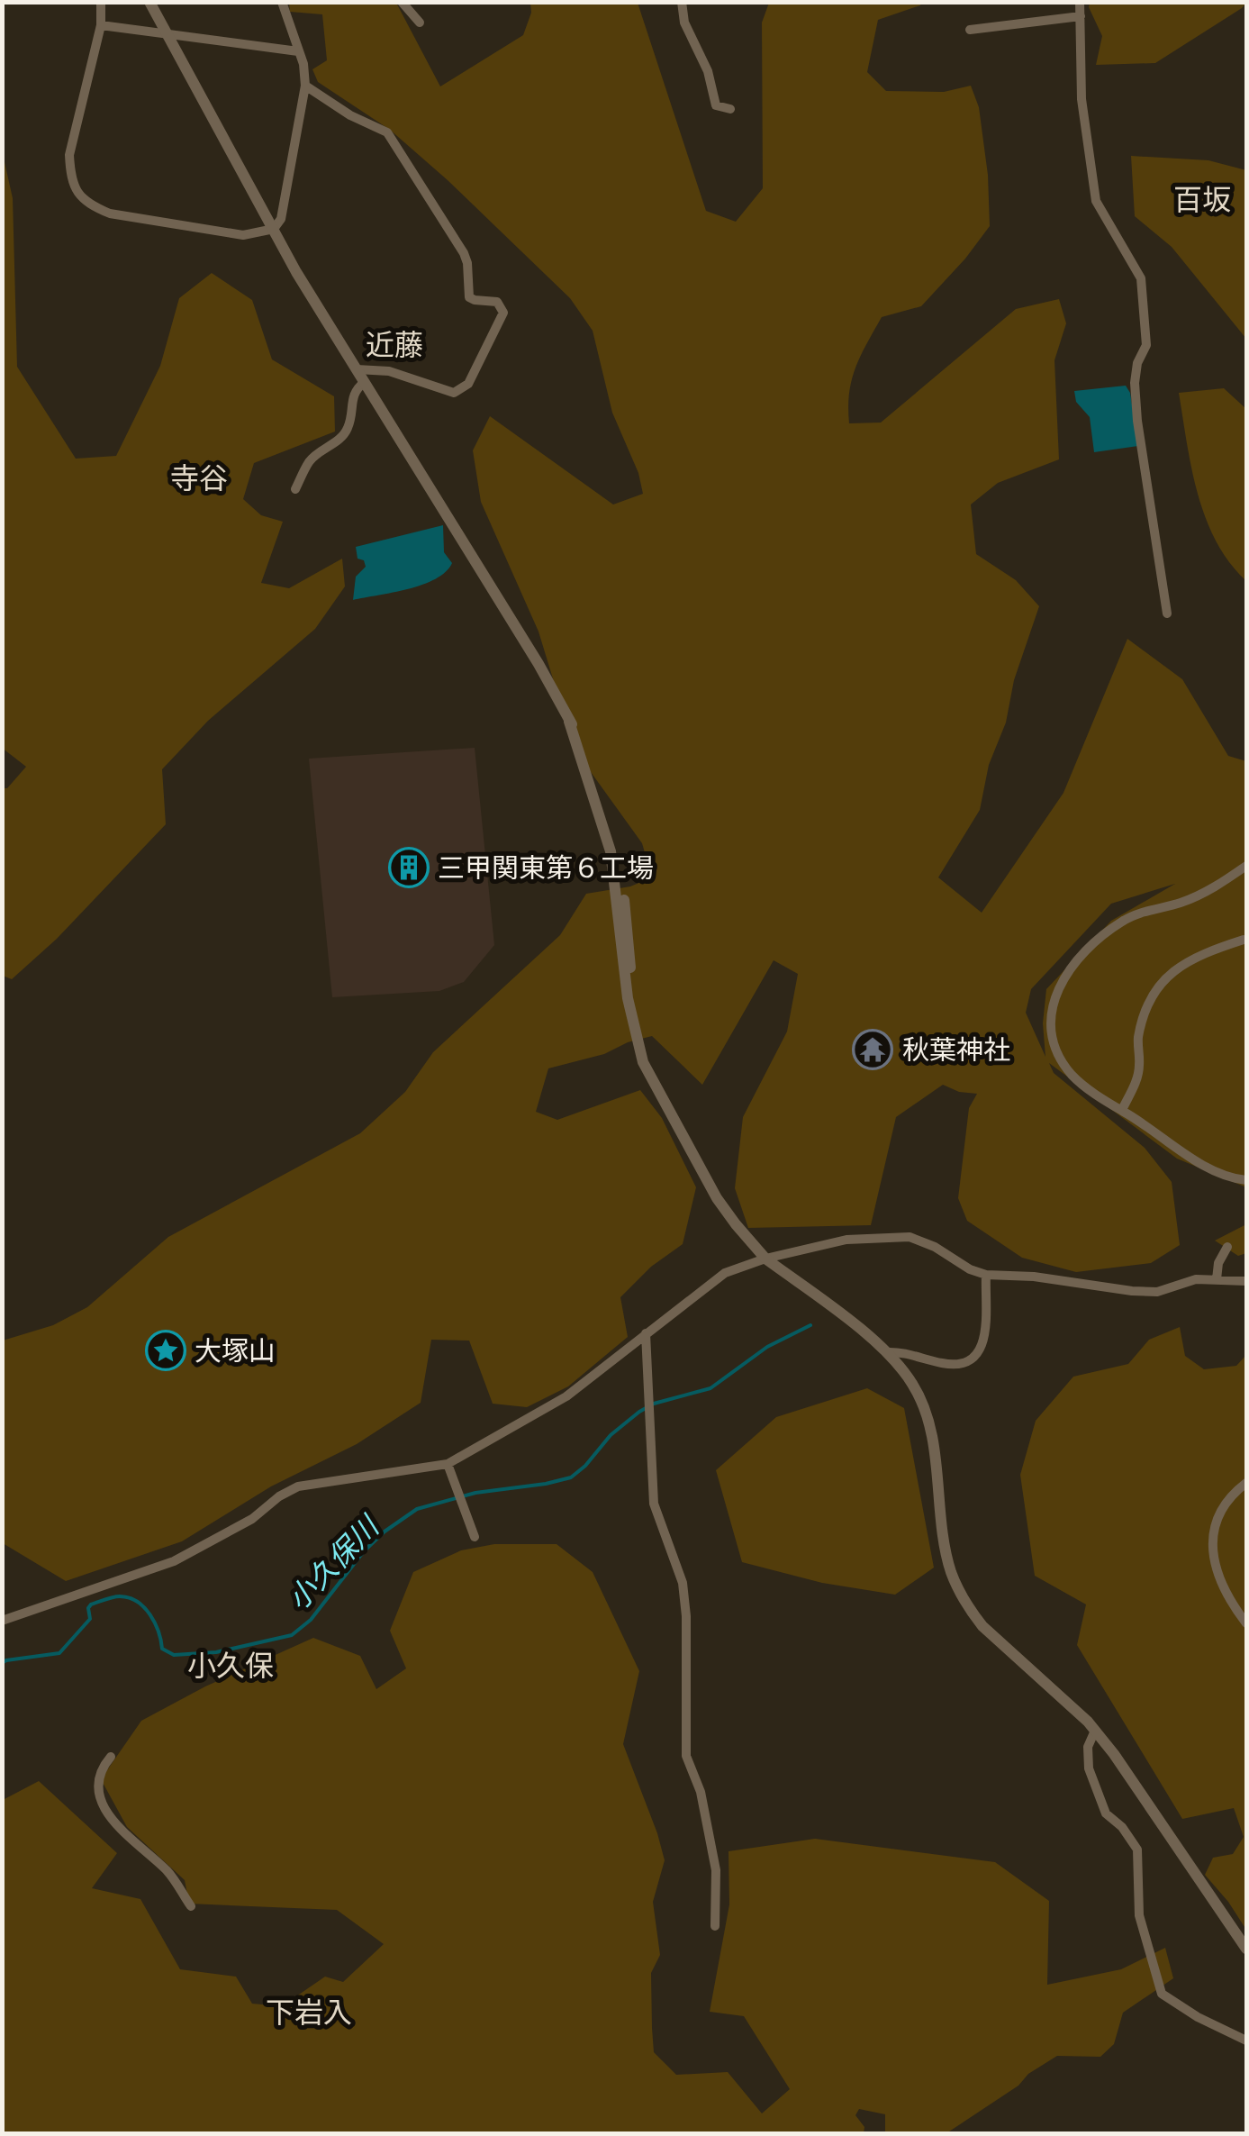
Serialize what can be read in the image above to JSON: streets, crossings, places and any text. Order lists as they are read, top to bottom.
{
  "districts": [
    "百坂",
    "近藤",
    "寺谷",
    "小久保",
    "下岩入"
  ],
  "water": ["小久保川"],
  "places": {
    "building": ["三甲関東第６工場"],
    "temple": ["秋葉神社"],
    "place": ["大塚山"]
  }
}
